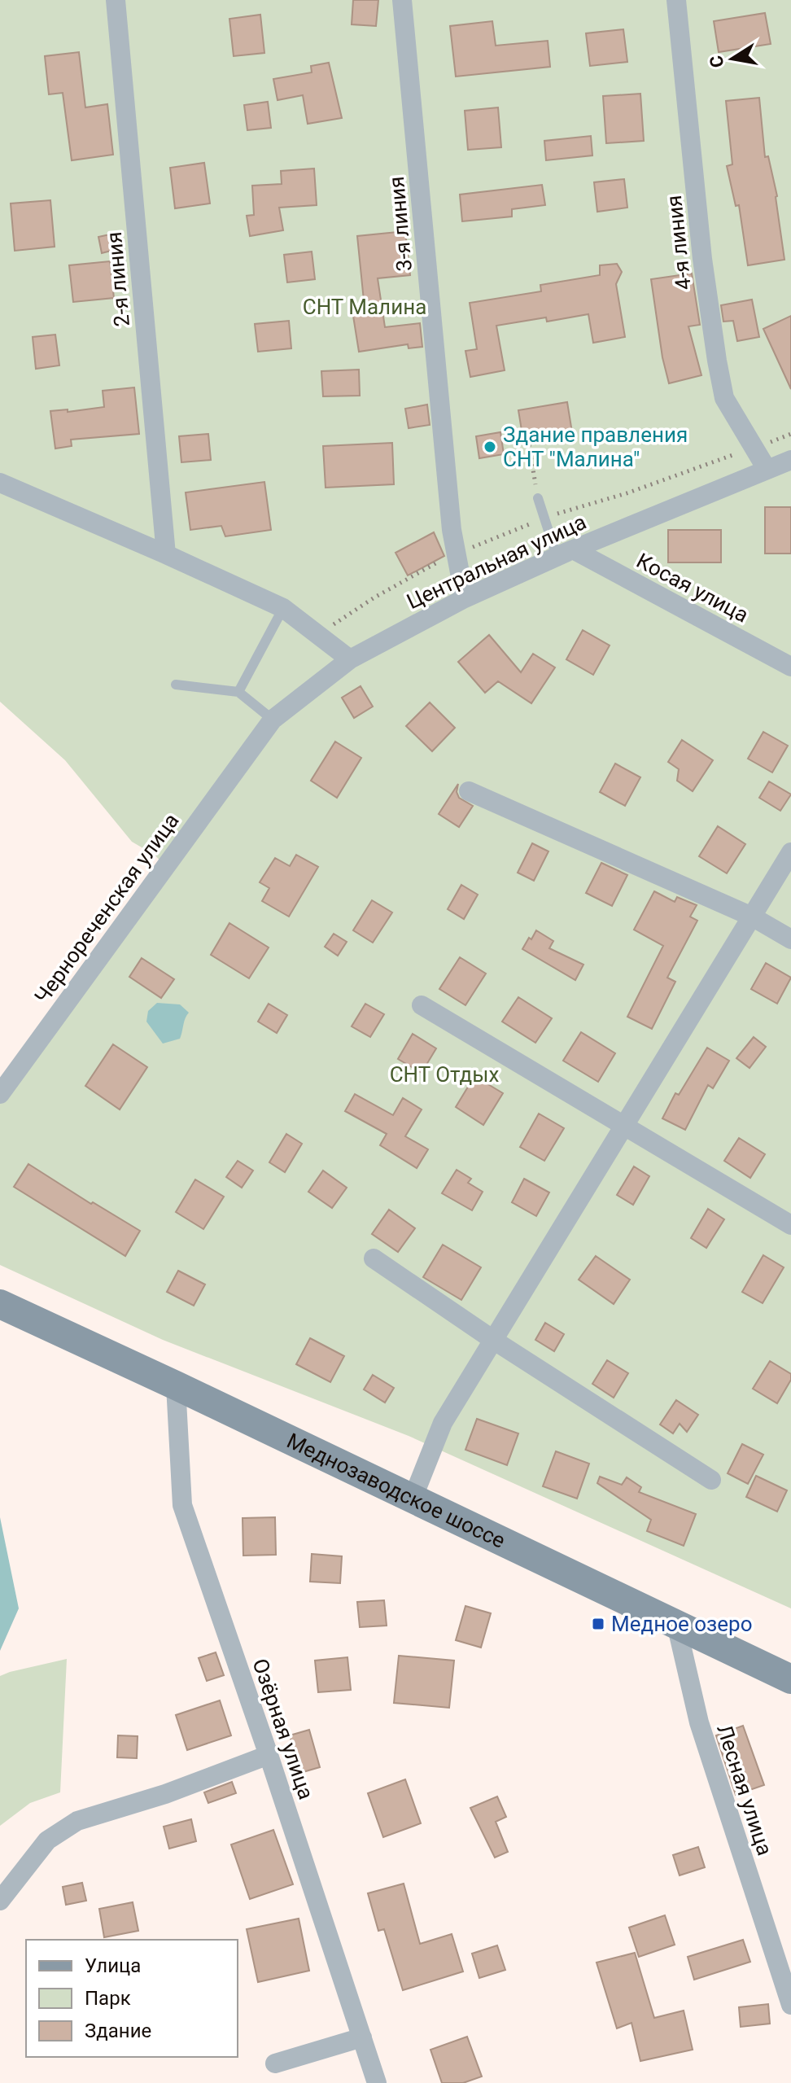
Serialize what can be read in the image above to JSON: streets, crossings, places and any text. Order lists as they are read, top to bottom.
{
  "streets": {
    "main road": ["Меднозаводское шоссе"],
    "street": [
      "3-я линия",
      "4-я линия",
      "2-я линия",
      "Центральная улица",
      "Косая улица",
      "Чернореченская улица",
      "Озёрная улица",
      "Лесная улица"
    ]
  },
  "crossings": [
    ["3-я линия", "Центральная улица"],
    ["4-я линия", "Центральная улица"],
    ["Центральная улица", "Косая улица"],
    ["Центральная улица", "Чернореченская улица"],
    ["Меднозаводское шоссе", "Озёрная улица"],
    ["Меднозаводское шоссе", "Лесная улица"]
  ],
  "parks": ["СНТ Малина", "СНТ Отдых"],
  "places": {
    "other": ["Здание правления СНТ \"Малина\""],
    "transit": ["Медное озеро"]
  },
  "legend": ["Улица", "Парк", "Здание"],
  "north": "left"
}
